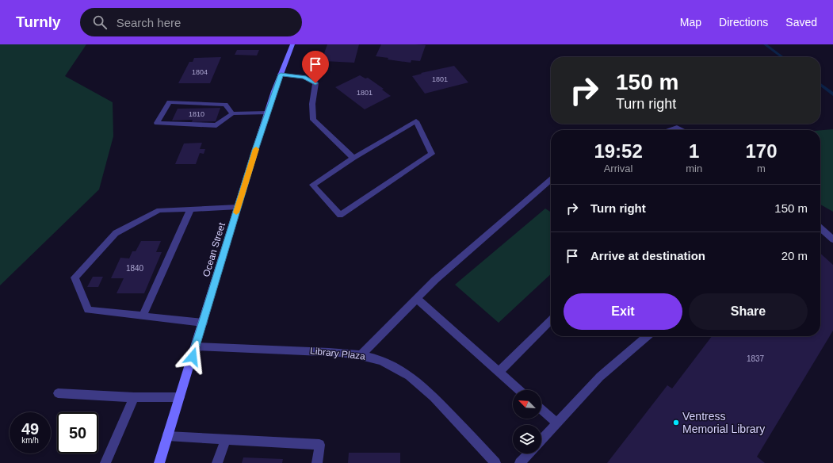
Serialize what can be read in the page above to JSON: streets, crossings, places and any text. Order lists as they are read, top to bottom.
{
  "streets": {
    "main road": ["Ocean Street"],
    "lane": ["Library Plaza"]
  },
  "crossings": [
    ["Ocean Street", "Library Plaza"]
  ],
  "places": ["Ventress Memorial Library"],
  "house_numbers": [
    "1804",
    "1801",
    "1801",
    "1810",
    "1840",
    "1837"
  ],
  "north": "top left",
  "page": {
    "header": "Turnly",
    "search": "Search here",
    "nav": ["Map", "Directions", "Saved"],
    "turn": ["150 m", "Turn right"],
    "eta": [
      "19:52",
      "Arrival",
      "1",
      "min",
      "170",
      "m"
    ],
    "list": [
      {
        "name": "Turn right",
        "value": "150 m"
      },
      {
        "name": "Arrive at destination",
        "value": "20 m"
      }
    ],
    "buttons": ["Exit", "Share"],
    "speed": "49 km/h",
    "limit": "50"
  }
}
